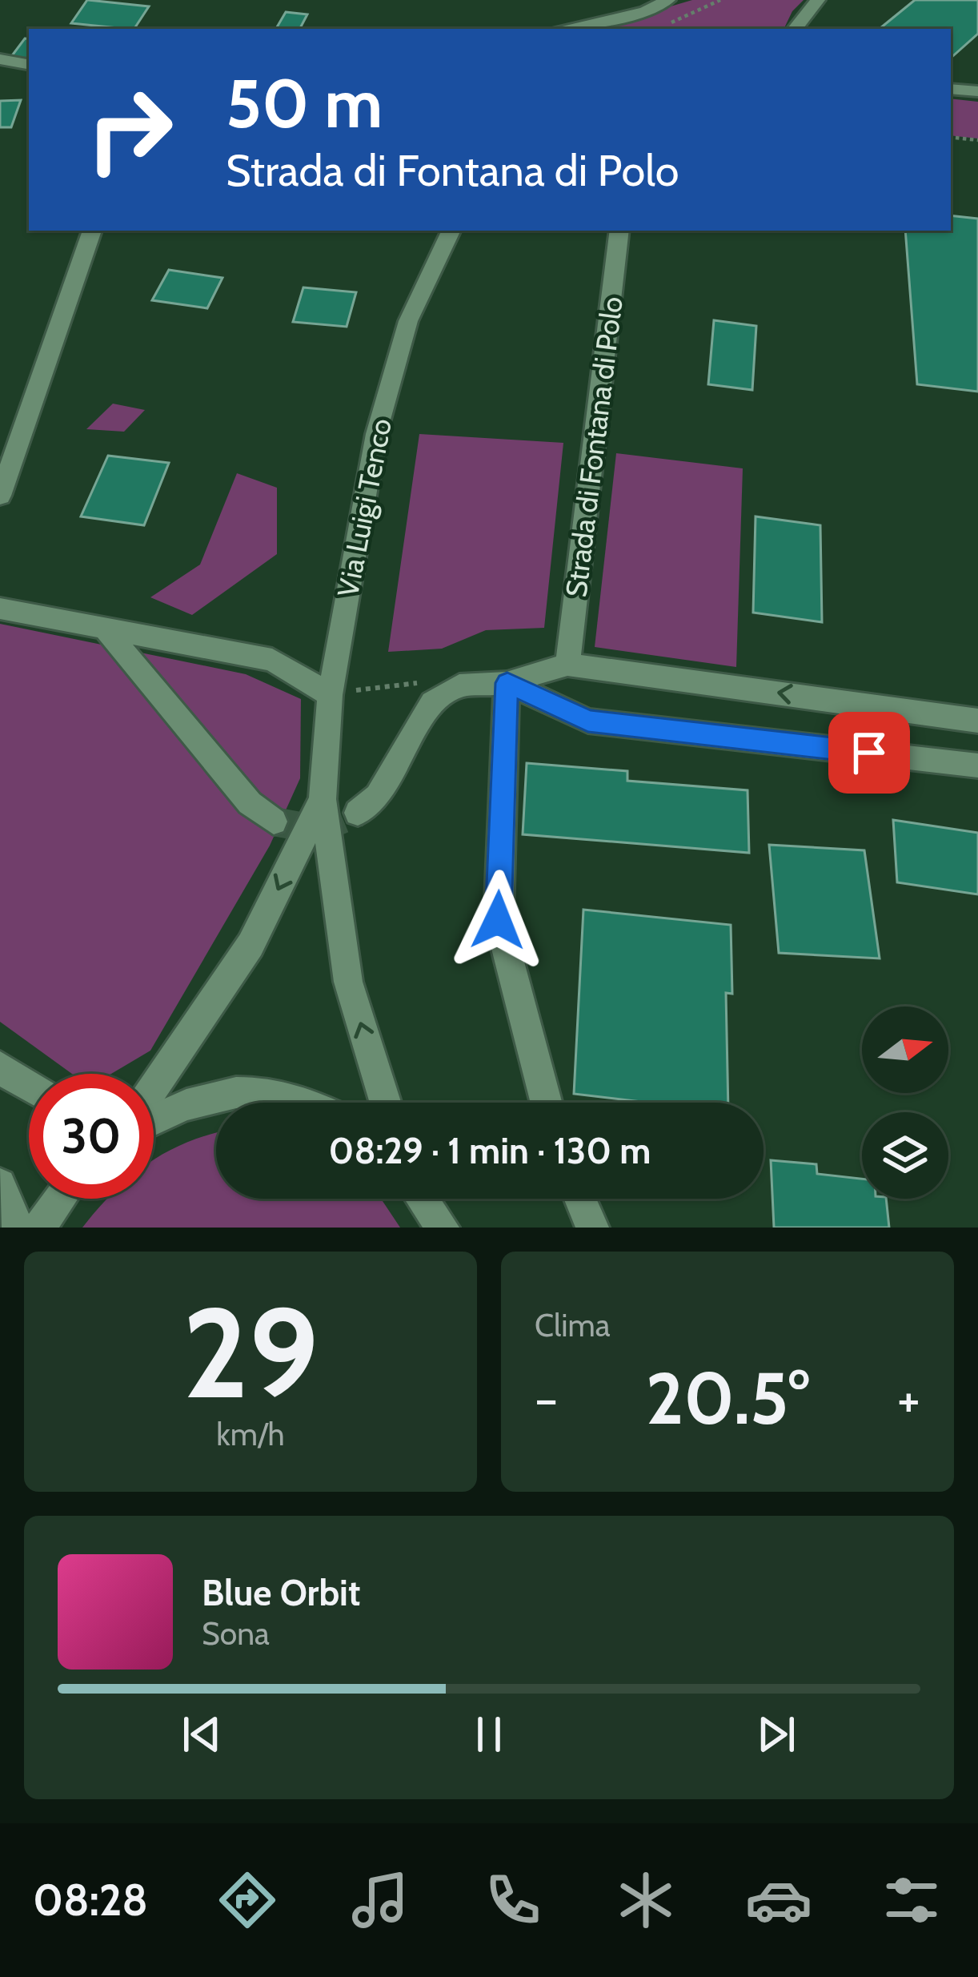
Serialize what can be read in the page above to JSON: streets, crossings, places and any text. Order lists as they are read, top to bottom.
{
  "streets": {
    "street": ["Strada di Fontana di Polo", "Via Luigi Tenco"]
  },
  "north": "right",
  "page": {
    "turn": ["50 m", "Strada di Fontana di Polo"],
    "limit": "30",
    "trip": "08:29 · 1 min · 130 m",
    "tile": [
      ["29", "km/h"],
      "Clima"
    ],
    "heat": ["−", "20.5°", "+"],
    "song": ["Blue Orbit", "Sona"],
    "tabs": "08:28"
  }
}
